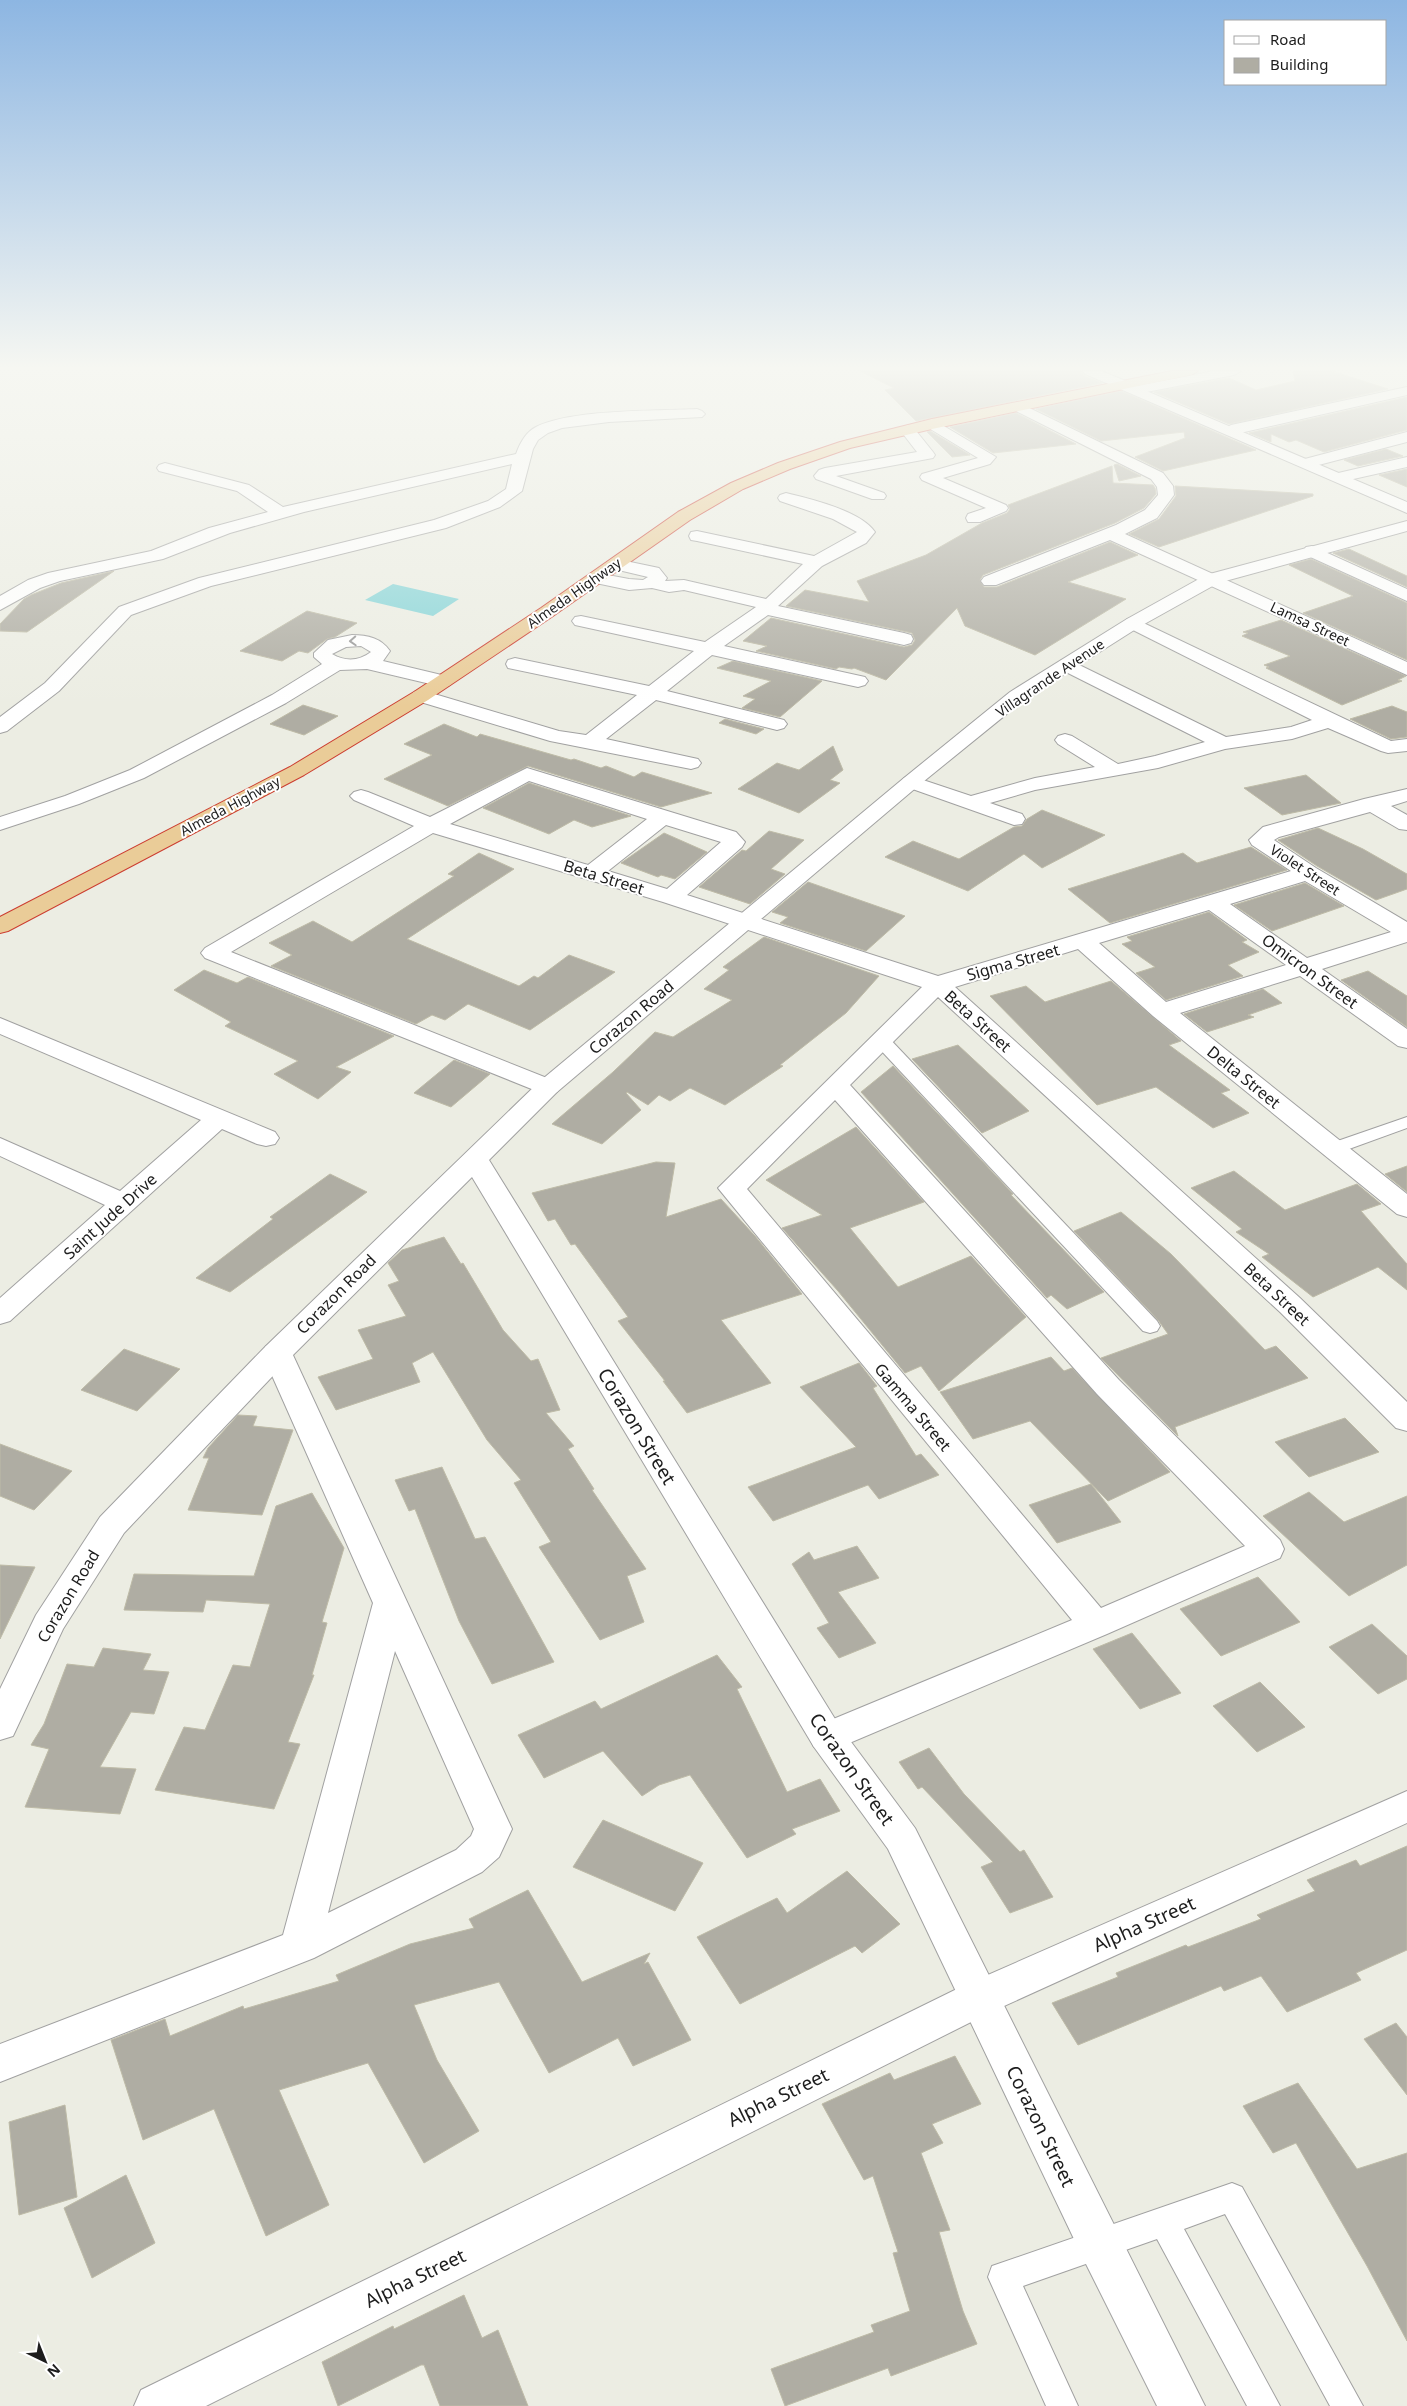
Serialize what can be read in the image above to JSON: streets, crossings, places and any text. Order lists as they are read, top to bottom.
{
  "streets": {
    "highway": ["Almeda Highway"],
    "street": [
      "Lamsa Street",
      "Villagrande Avenue",
      "Violet Street",
      "Beta Street",
      "Sigma Street",
      "Omicron Street",
      "Corazon Road",
      "Delta Street",
      "Saint Jude Drive",
      "Gamma Street",
      "Corazon Street",
      "Alpha Street"
    ]
  },
  "crossings": [
    ["Lamsa Street", "Villagrande Avenue"],
    ["Villagrande Avenue", "Beta Street"],
    ["Villagrande Avenue", "Corazon Road"],
    ["Violet Street", "Sigma Street"],
    ["Beta Street", "Sigma Street"],
    ["Beta Street", "Corazon Road"],
    ["Sigma Street", "Omicron Street"],
    ["Sigma Street", "Delta Street"],
    ["Sigma Street", "Gamma Street"],
    ["Corazon Road", "Corazon Street"],
    ["Corazon Street", "Alpha Street"]
  ],
  "legend": ["Road", "Building"],
  "north": "bottom right"
}
